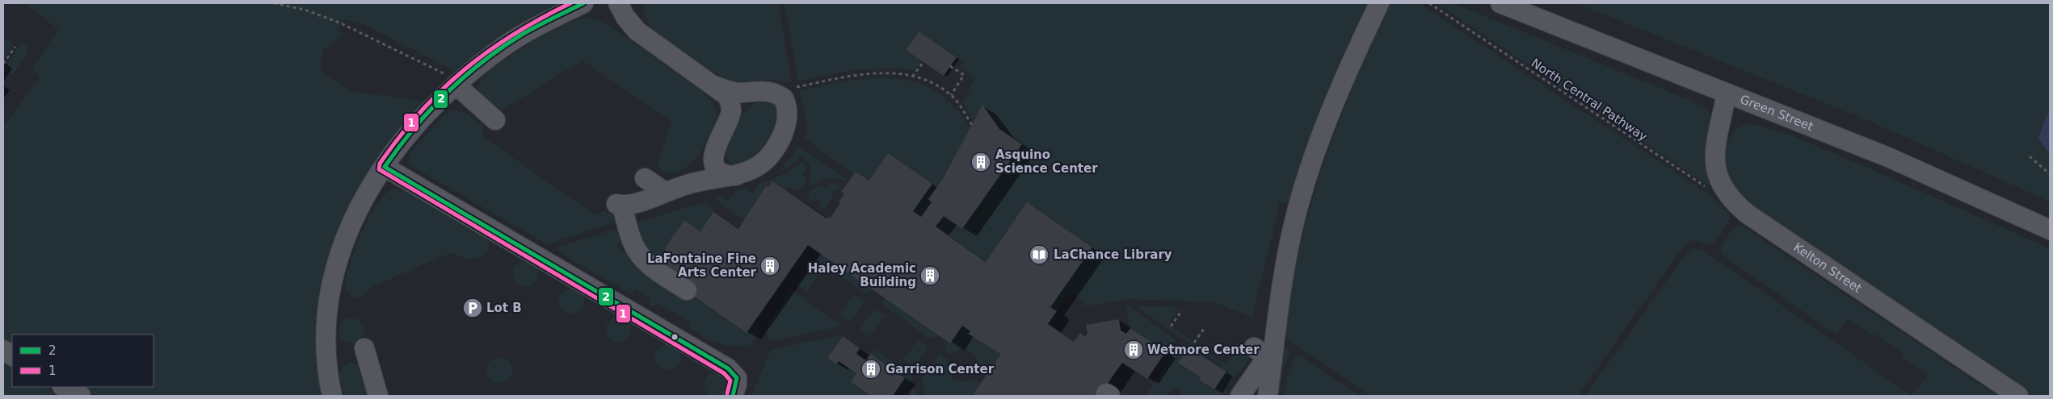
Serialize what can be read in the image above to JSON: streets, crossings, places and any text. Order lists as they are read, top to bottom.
{
  "streets": {
    "street": ["Green Street", "Kelton Street"],
    "path": ["North Central Pathway"]
  },
  "crossings": [
    ["Green Street", "Kelton Street"]
  ],
  "places": {
    "building": [
      "Asquino Science Center",
      "LaFontaine Fine Arts Center",
      "Haley Academic Building",
      "Wetmore Center",
      "Garrison Center"
    ],
    "library": ["LaChance Library"],
    "parking": ["Lot B"]
  },
  "lines": ["transit line 2", "transit line 1"],
  "legend": ["2", "1"]
}
